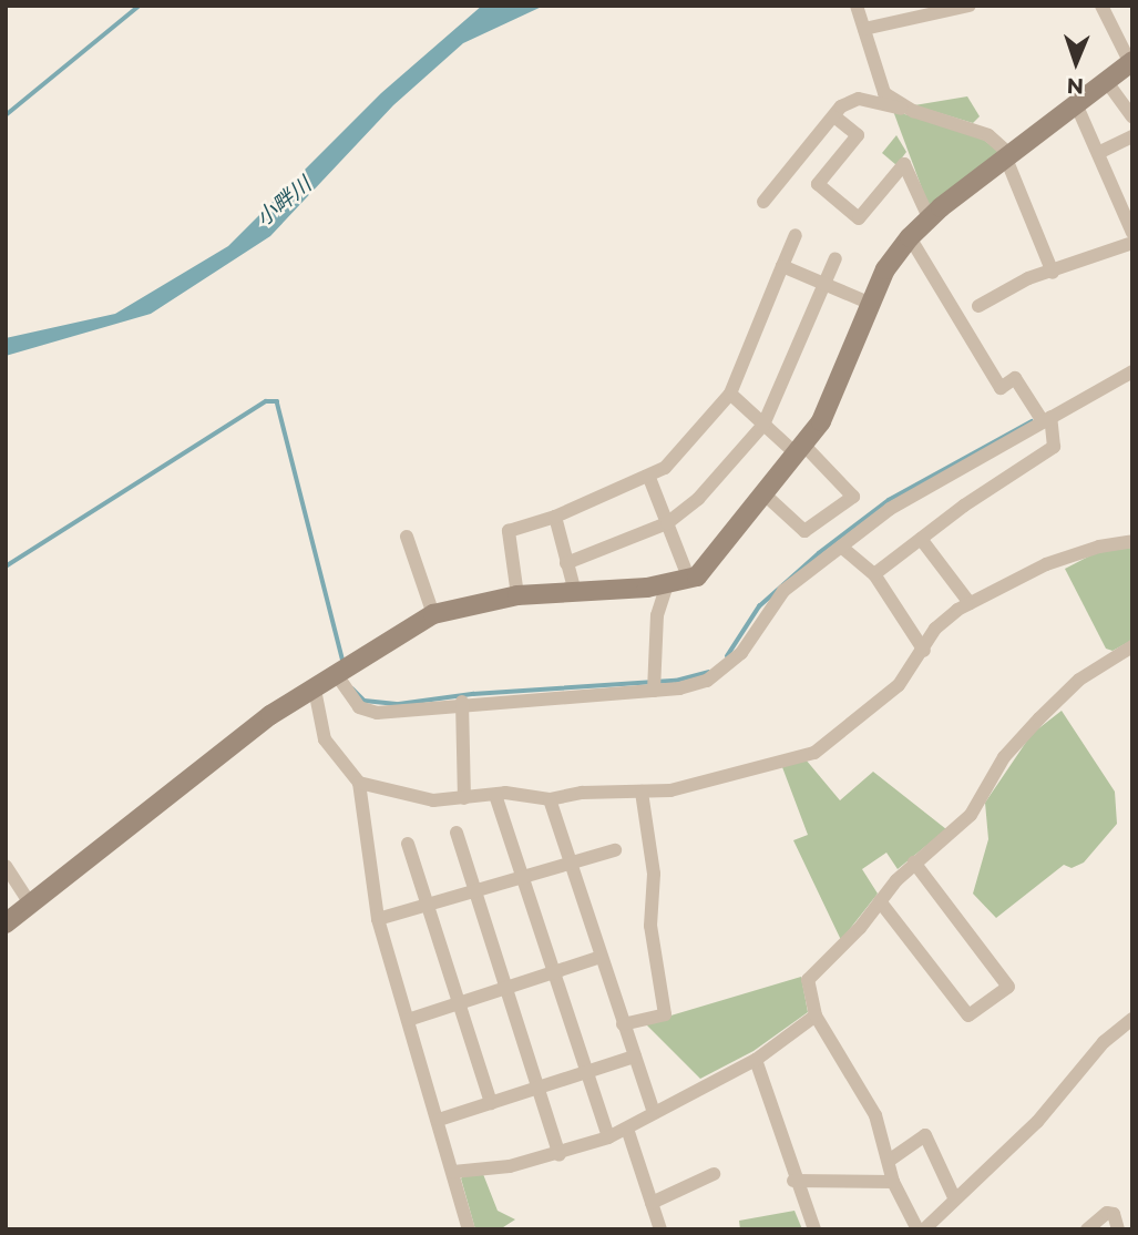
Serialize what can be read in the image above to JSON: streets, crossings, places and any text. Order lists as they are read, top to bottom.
{
  "water": ["小畔川"],
  "north": "bottom"
}
